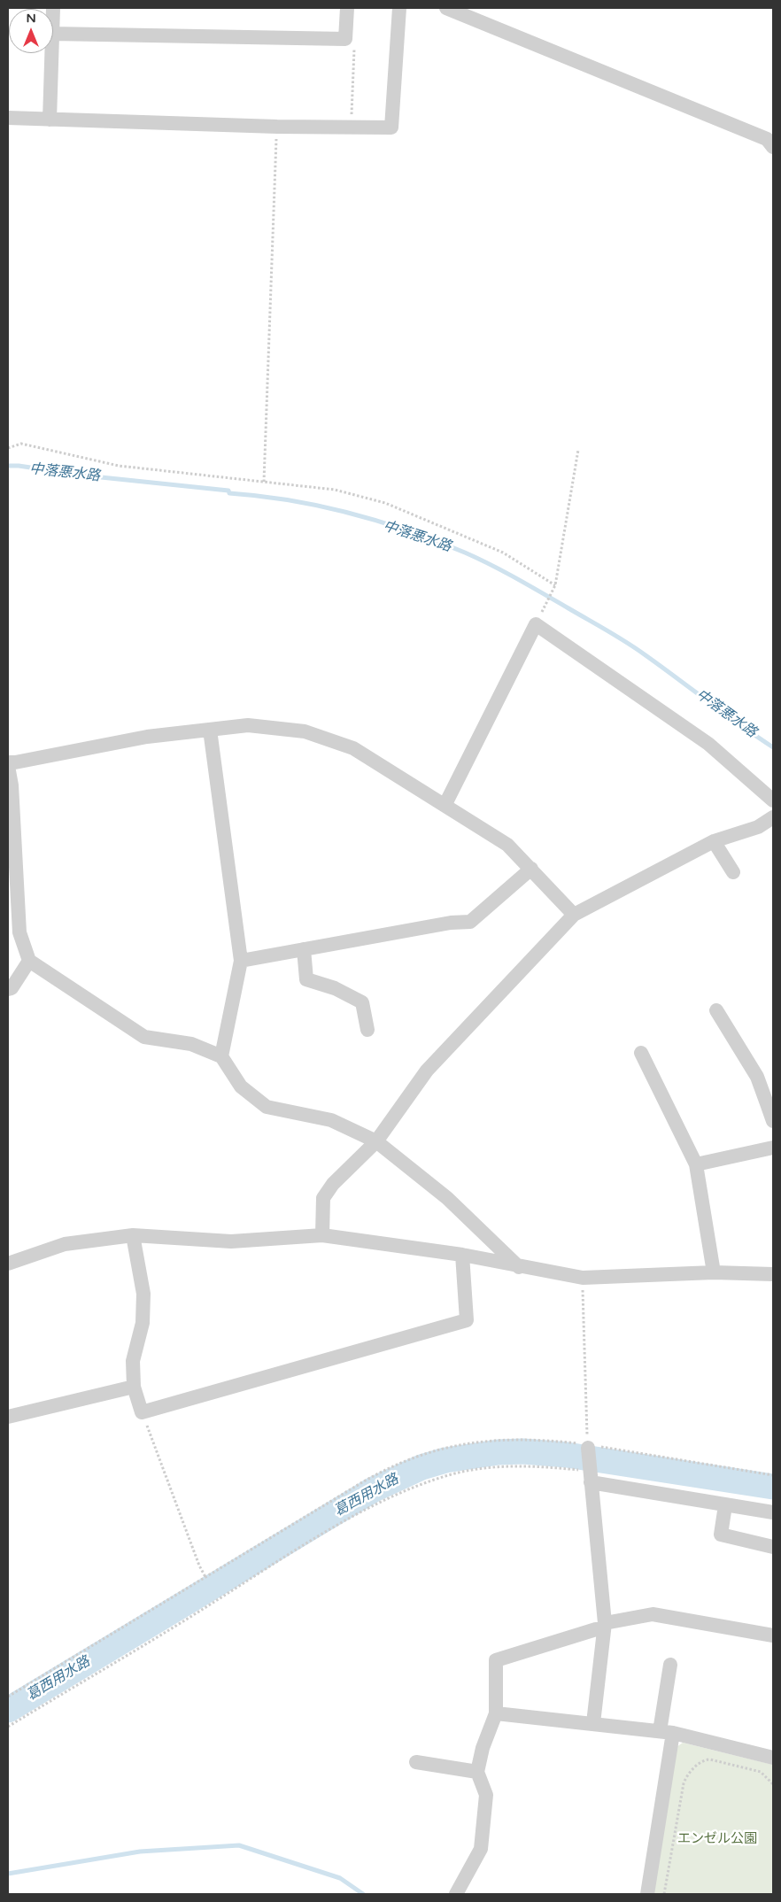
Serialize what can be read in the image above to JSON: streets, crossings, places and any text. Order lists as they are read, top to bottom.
{
  "water": ["中落悪水路", "葛西用水路"],
  "parks": ["エンゼル公園"],
  "north": "top"
}
